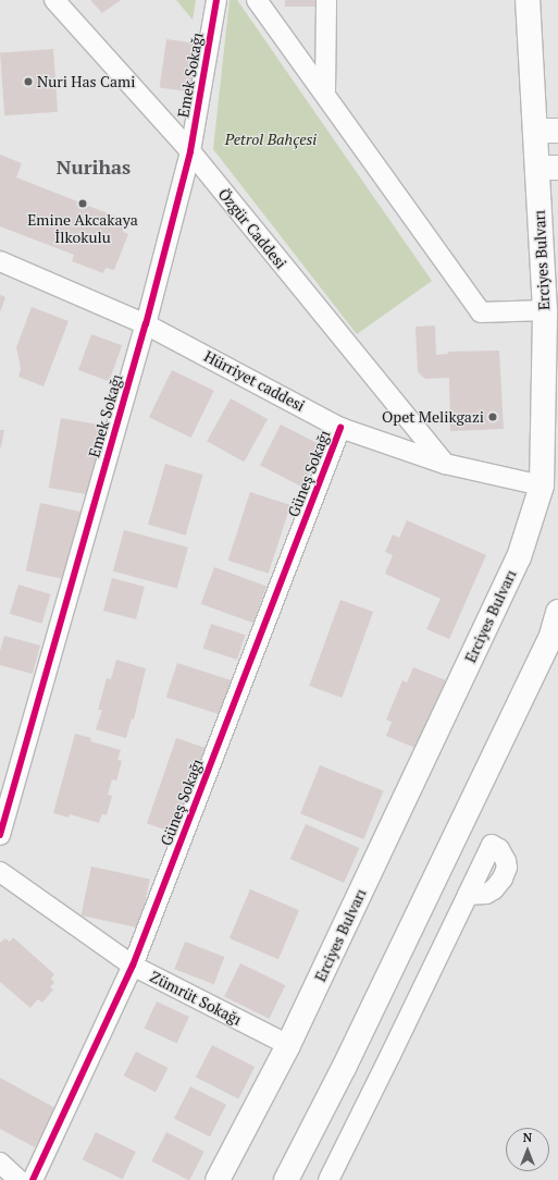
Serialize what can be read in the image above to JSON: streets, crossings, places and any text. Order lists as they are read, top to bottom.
{
  "streets": {
    "main road": ["Erciyes Bulvarı"],
    "street": [
      "Emek Sokağı",
      "Özgür Caddesi",
      "Hürriyet caddesi",
      "Güneş Sokağı",
      "Zümrüt Sokağı"
    ]
  },
  "crossings": [
    ["Emek Sokağı", "Özgür Caddesi"],
    ["Emek Sokağı", "Hürriyet caddesi"],
    ["Özgür Caddesi", "Hürriyet caddesi"],
    ["Erciyes Bulvarı", "Hürriyet caddesi"],
    ["Erciyes Bulvarı", "Zümrüt Sokağı"],
    ["Hürriyet caddesi", "Güneş Sokağı"],
    ["Güneş Sokağı", "Zümrüt Sokağı"]
  ],
  "districts": ["Nurihas"],
  "parks": ["Petrol Bahçesi"],
  "places": ["Nuri Has Cami", "Emine Akcakaya İlkokulu", "Opet Melikgazi"],
  "north": "top"
}
